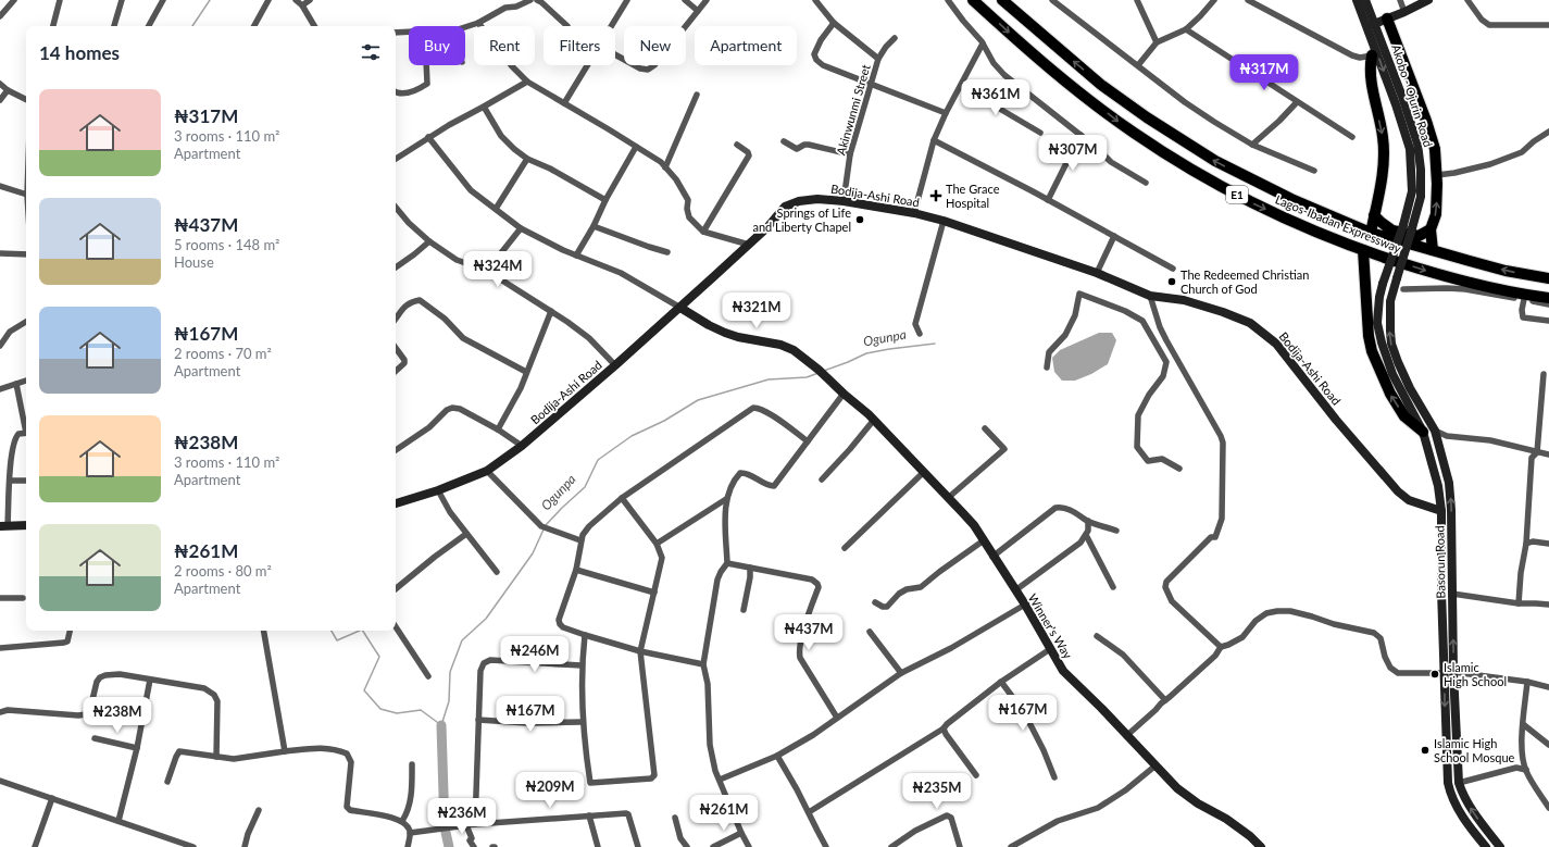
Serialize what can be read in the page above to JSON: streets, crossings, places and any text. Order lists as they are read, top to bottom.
{
  "streets": {
    "highway": ["E1", "Lagos-Ibadan Expressway"],
    "street": [
      "Akobo - Ojurin Road",
      "Akinwunmi Street",
      "Bodija-Ashi Road",
      "Basorun Road",
      "Winner's Way"
    ]
  },
  "crossings": [
    ["Akobo - Ojurin Road", "Basorun Road"],
    ["Akinwunmi Street", "Bodija-Ashi Road"],
    ["Bodija-Ashi Road", "Basorun Road"],
    ["Bodija-Ashi Road", "Winner's Way"]
  ],
  "water": ["Ogunpa"],
  "places": {
    "health": ["The Grace Hospital"],
    "other": [
      "Springs of Life and Liberty Chapel",
      "The Redeemed Christian Church of God",
      "Islamic High School",
      "Islamic High School Mosque"
    ]
  },
  "page": {
    "chip": [
      "Buy",
      "Rent",
      "Filters",
      "New",
      "Apartment"
    ],
    "heading": "14 homes",
    "price": [
      "₦317M",
      "₦361M",
      "₦307M",
      "₦324M",
      "₦321M",
      "₦437M",
      "₦246M",
      "₦167M",
      "₦167M",
      "₦238M",
      "₦209M",
      "₦235M",
      "₦261M",
      "₦236M"
    ],
    "list": [
      {
        "name": "₦317M",
        "note": "3 rooms · 110 m² · Apartment"
      },
      {
        "name": "₦437M",
        "note": "5 rooms · 148 m² · House"
      },
      {
        "name": "₦167M",
        "note": "2 rooms · 70 m² · Apartment"
      },
      {
        "name": "₦238M",
        "note": "3 rooms · 110 m² · Apartment"
      },
      {
        "name": "₦261M",
        "note": "2 rooms · 80 m² · Apartment"
      }
    ]
  }
}
